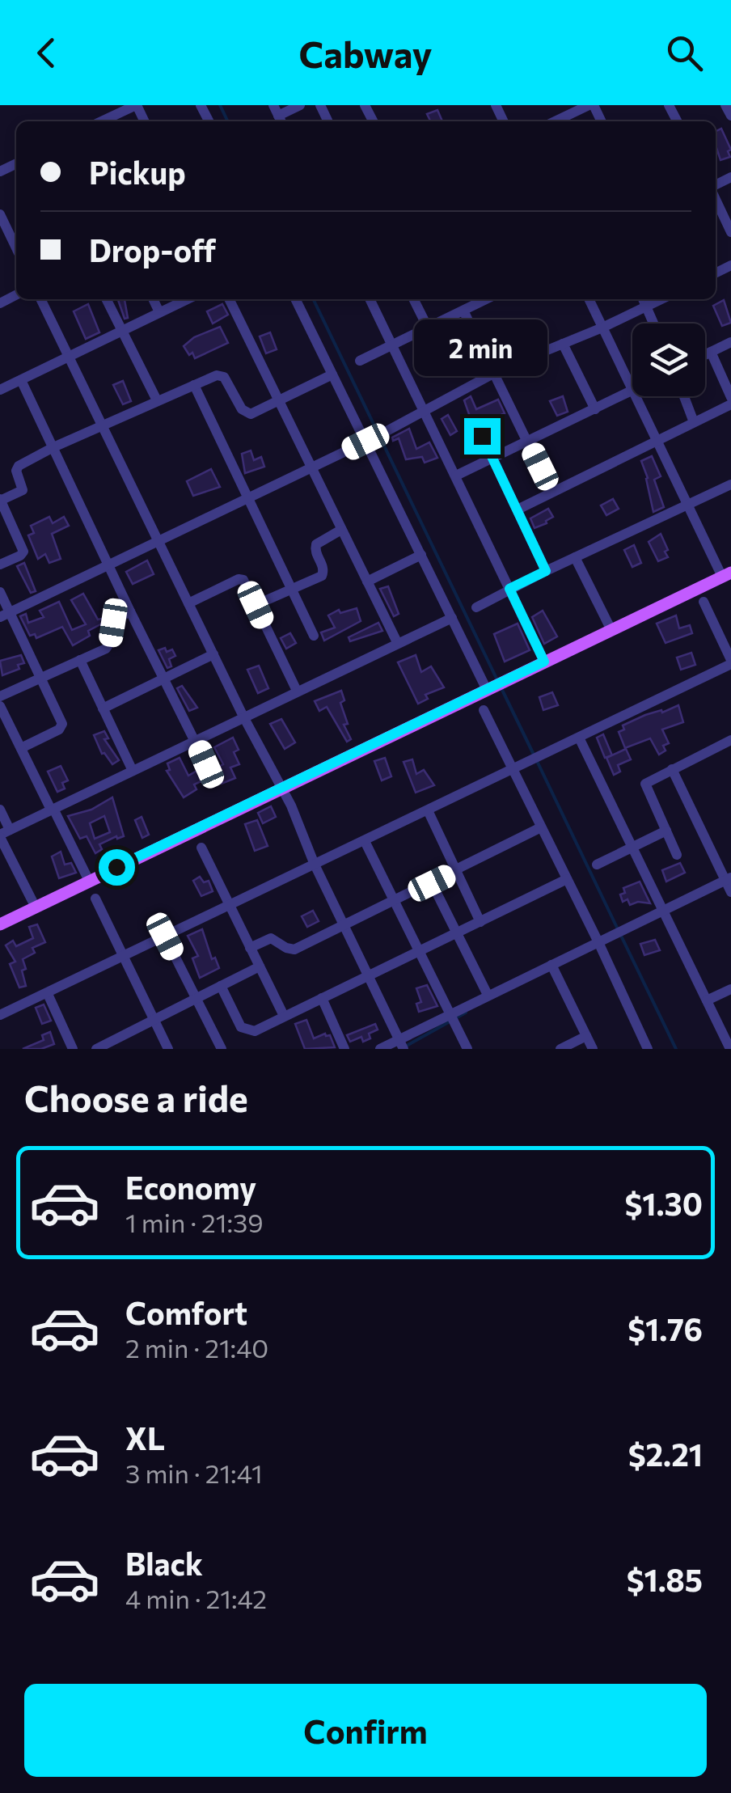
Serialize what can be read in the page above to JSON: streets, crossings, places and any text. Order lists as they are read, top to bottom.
{
  "page": {
    "header": "Cabway",
    "banner": ["Pickup", "Drop-off"],
    "bubble": "2 min",
    "heading": "Choose a ride",
    "list": [
      {
        "name": "Economy",
        "note": "1 min · 21:39",
        "value": "$1.30"
      },
      {
        "name": "Comfort",
        "note": "2 min · 21:40",
        "value": "$1.76"
      },
      {
        "name": "XL",
        "note": "3 min · 21:41",
        "value": "$2.21"
      },
      {
        "name": "Black",
        "note": "4 min · 21:42",
        "value": "$1.85"
      }
    ],
    "buttons": "Confirm"
  }
}
